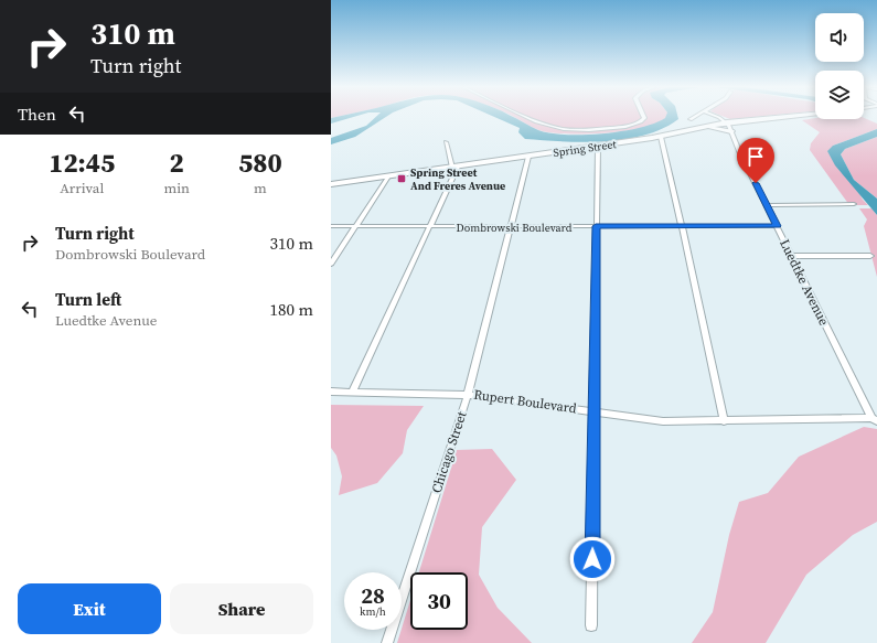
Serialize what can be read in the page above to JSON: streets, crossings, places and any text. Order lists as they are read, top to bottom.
{
  "streets": {
    "main road": ["Spring Street"],
    "street": [
      "Dombrowski Boulevard",
      "Luedtke Avenue",
      "Rupert Boulevard",
      "Chicago Street"
    ]
  },
  "crossings": [
    ["Spring Street", "Luedtke Avenue"],
    ["Spring Street", "Chicago Street"],
    ["Dombrowski Boulevard", "Luedtke Avenue"],
    ["Dombrowski Boulevard", "Chicago Street"],
    ["Luedtke Avenue", "Rupert Boulevard"],
    ["Rupert Boulevard", "Chicago Street"]
  ],
  "places": {
    "transit": ["Spring Street And Freres Avenue"]
  },
  "page": {
    "turn": ["310 m", "Turn right"],
    "then": "Then",
    "eta": [
      "12:45",
      "Arrival",
      "2",
      "min",
      "580",
      "m"
    ],
    "list": [
      {
        "name": "Turn right",
        "note": "Dombrowski Boulevard",
        "value": "310 m"
      },
      {
        "name": "Turn left",
        "note": "Luedtke Avenue",
        "value": "180 m"
      }
    ],
    "speed": "28 km/h",
    "limit": "30",
    "buttons": ["Exit", "Share"]
  }
}
